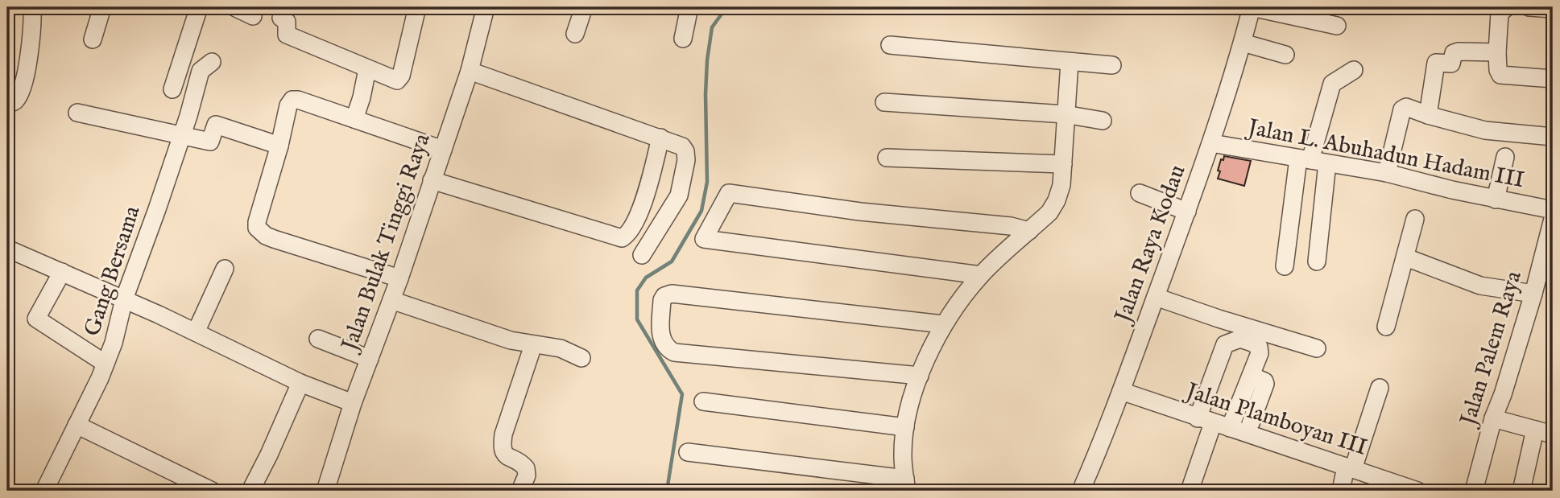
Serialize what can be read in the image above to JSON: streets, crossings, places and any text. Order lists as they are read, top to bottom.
{
  "streets": {
    "street": [
      "Jalan L. Abuhadun Hadam III",
      "Jalan Bulak Tinggi Raya",
      "Jalan Raya Kodau",
      "Gang Bersama",
      "Jalan Palem Raya",
      "Jalan Plamboyan III"
    ]
  },
  "crossings": [
    ["Jalan L. Abuhadun Hadam III", "Jalan Raya Kodau"],
    ["Jalan L. Abuhadun Hadam III", "Jalan Palem Raya"],
    ["Jalan Raya Kodau", "Jalan Plamboyan III"]
  ]
}
